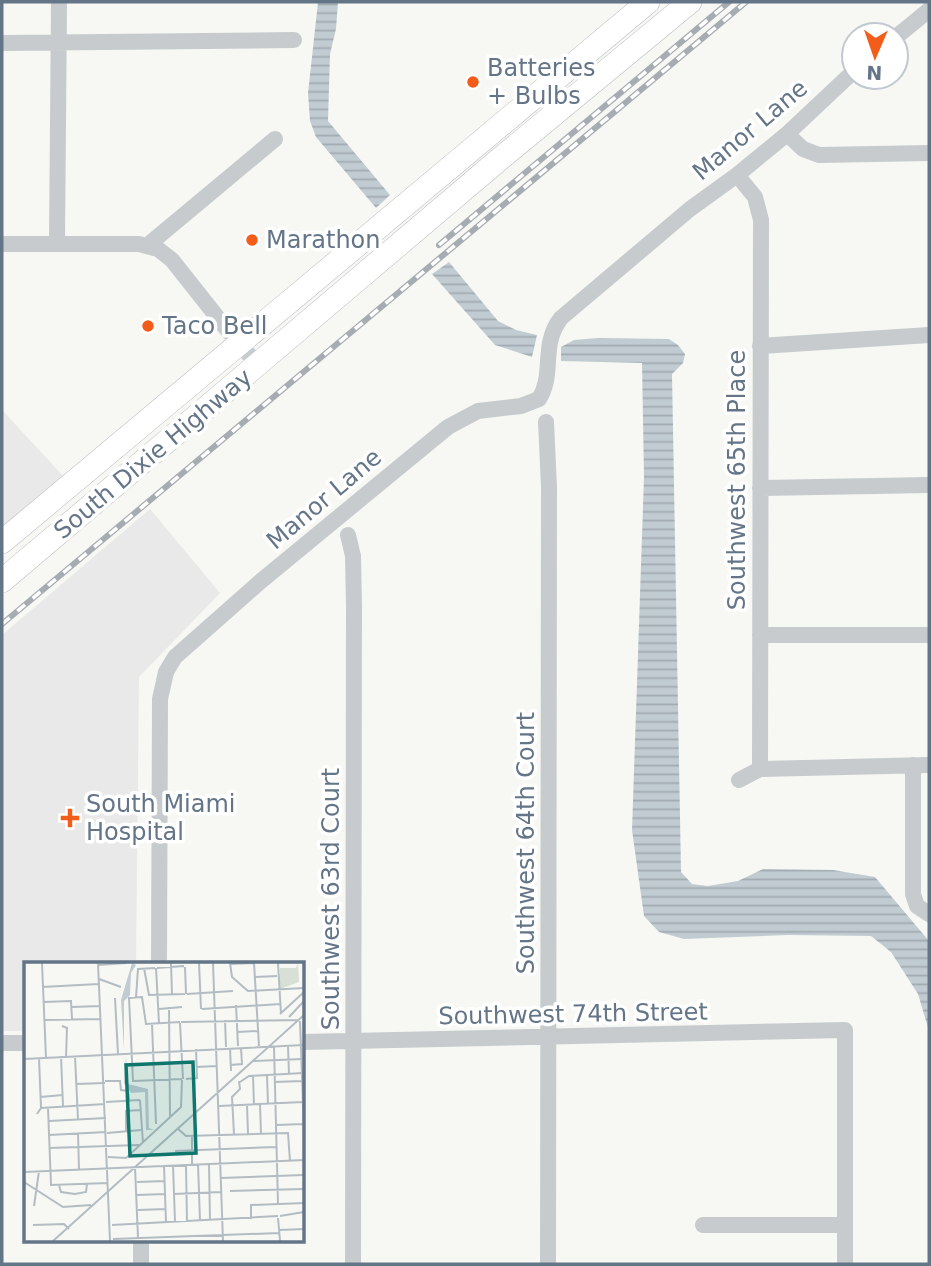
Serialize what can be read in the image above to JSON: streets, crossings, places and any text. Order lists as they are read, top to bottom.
{
  "streets": {
    "highway": ["South Dixie Highway"],
    "street": [
      "Manor Lane",
      "Southwest 65th Place",
      "Southwest 64th Court",
      "Southwest 63rd Court",
      "Southwest 74th Street"
    ]
  },
  "crossings": [
    ["Manor Lane", "Southwest 65th Place"],
    ["Southwest 64th Court", "Southwest 74th Street"],
    ["Southwest 63rd Court", "Southwest 74th Street"]
  ],
  "places": {
    "other": ["Batteries + Bulbs", "Marathon", "Taco Bell"],
    "health": ["South Miami Hospital"]
  },
  "north": "bottom"
}
